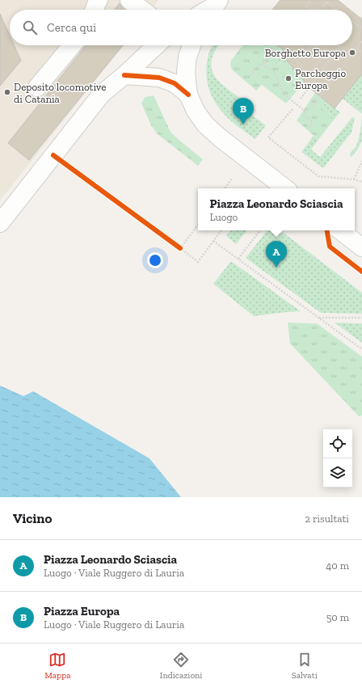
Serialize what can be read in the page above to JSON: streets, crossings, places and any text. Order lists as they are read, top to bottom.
{
  "places": ["Borghetto Europa", "Parcheggio Europa", "Deposito locomotive di Catania"],
  "page": {
    "search": "Cerca qui",
    "pins": ["B", "A"],
    "popup": ["Piazza Leonardo Sciascia", "Luogo"],
    "heading": ["Vicino", "2 risultati"],
    "list": [
      {
        "mark": "A",
        "name": "Piazza Leonardo Sciascia",
        "note": "Luogo · Viale Ruggero di Lauria",
        "value": "40 m"
      },
      {
        "mark": "B",
        "name": "Piazza Europa",
        "note": "Luogo · Viale Ruggero di Lauria",
        "value": "50 m"
      }
    ],
    "nav": ["Mappa", "Indicazioni", "Salvati"]
  }
}
